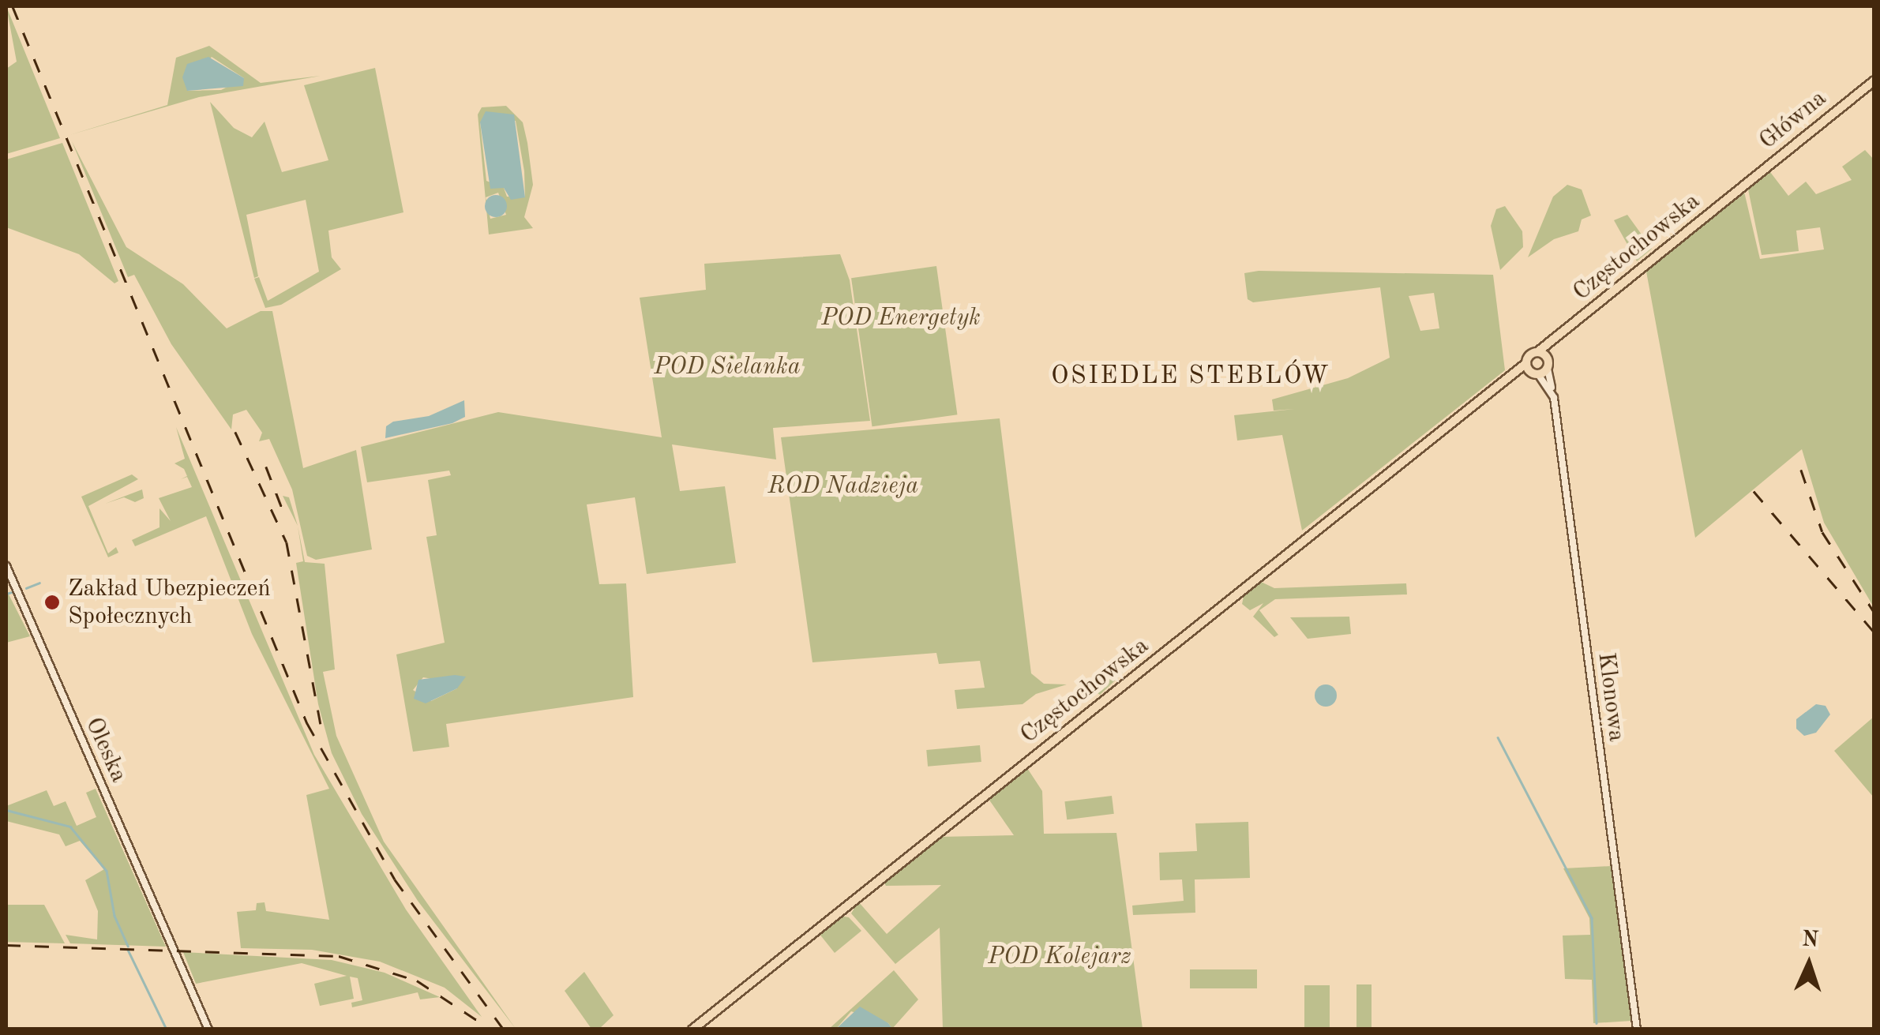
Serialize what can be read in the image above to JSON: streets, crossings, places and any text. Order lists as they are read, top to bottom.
{
  "streets": {
    "main road": ["Główna", "Częstochowska"],
    "street": ["Klonowa", "Oleska"]
  },
  "crossings": [
    ["Główna", "Częstochowska"],
    ["Częstochowska", "Klonowa"]
  ],
  "districts": ["OSIEDLE STEBLÓW"],
  "parks": [
    "POD Energetyk",
    "POD Sielanka",
    "ROD Nadzieja",
    "POD Kolejarz"
  ],
  "places": ["Zakład Ubezpieczeń Społecznych"],
  "north": "top"
}
